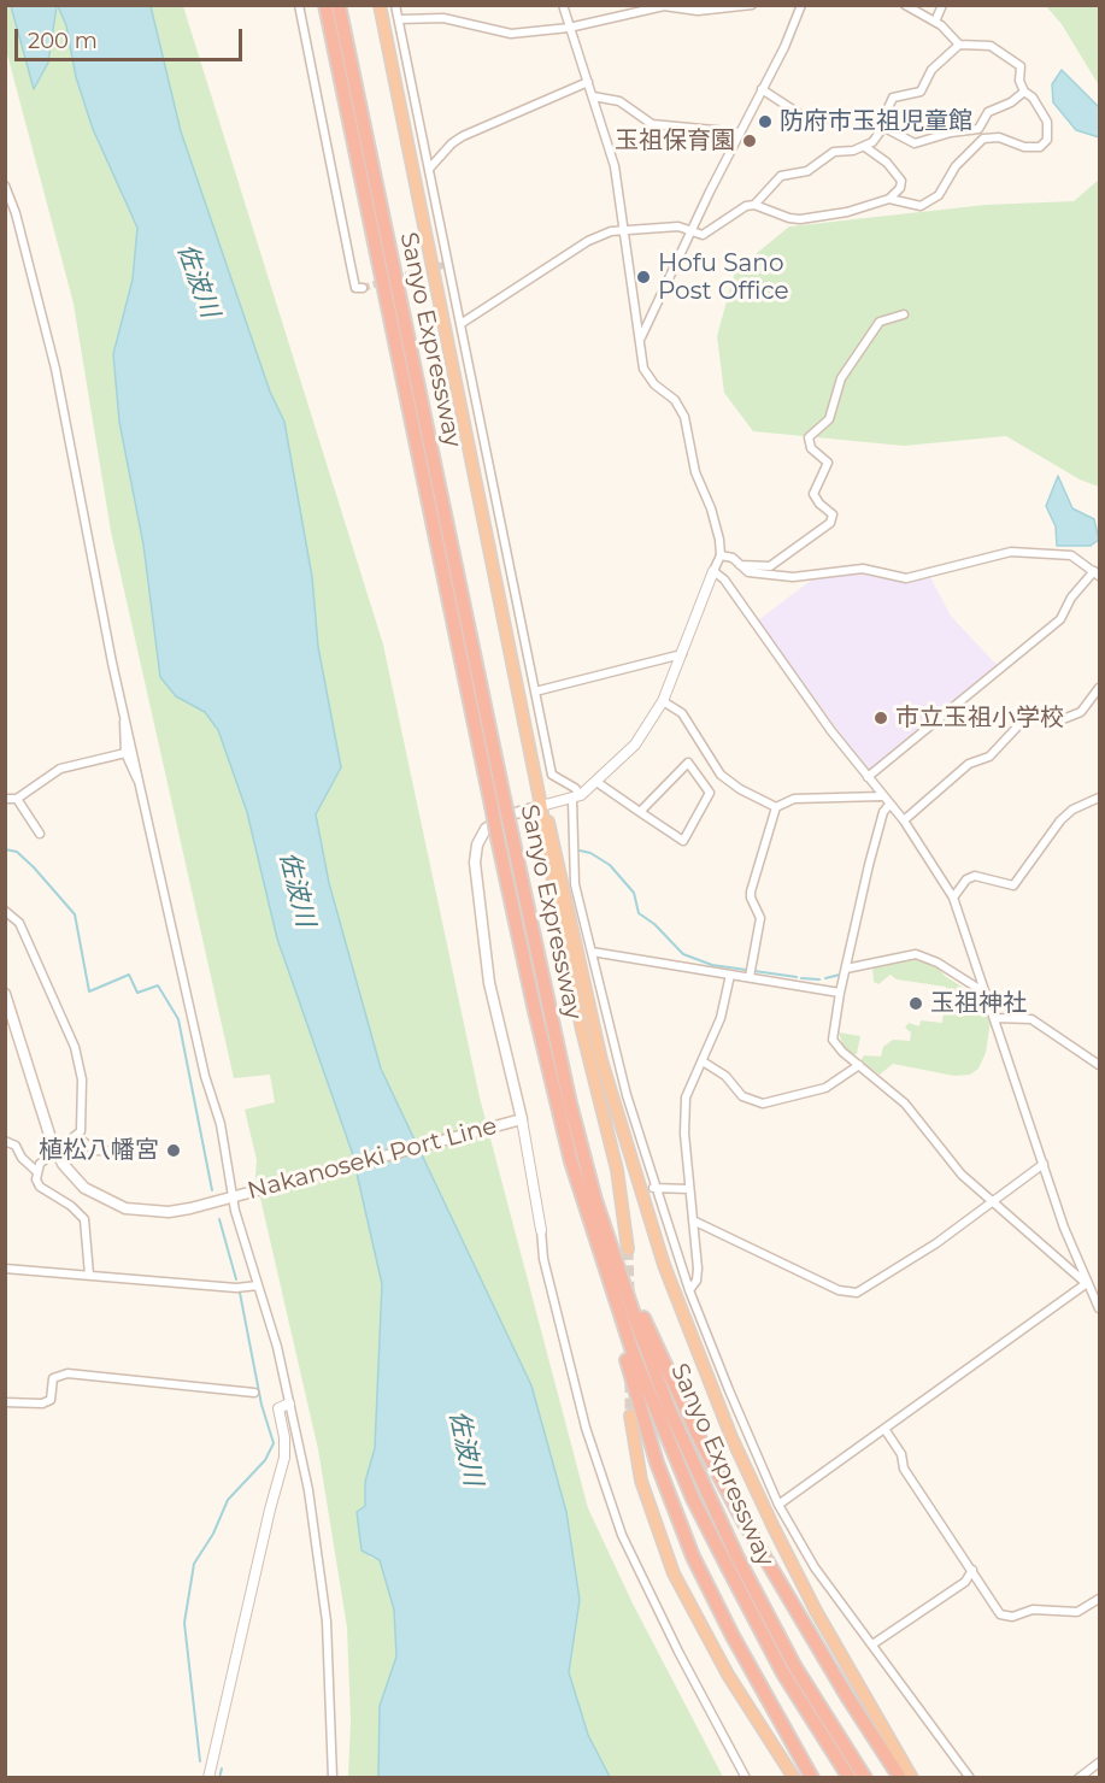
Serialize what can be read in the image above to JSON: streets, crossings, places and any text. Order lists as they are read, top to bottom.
{
  "streets": {
    "highway": ["Sanyo Expressway"],
    "main road": ["Nakanoseki Port Line"]
  },
  "water": ["佐波川"],
  "places": [
    "防府市玉祖児童館",
    "玉祖保育園",
    "Hofu Sano Post Office",
    "市立玉祖小学校",
    "玉祖神社",
    "植松八幡宮"
  ],
  "scale_bar": "200 m"
}
